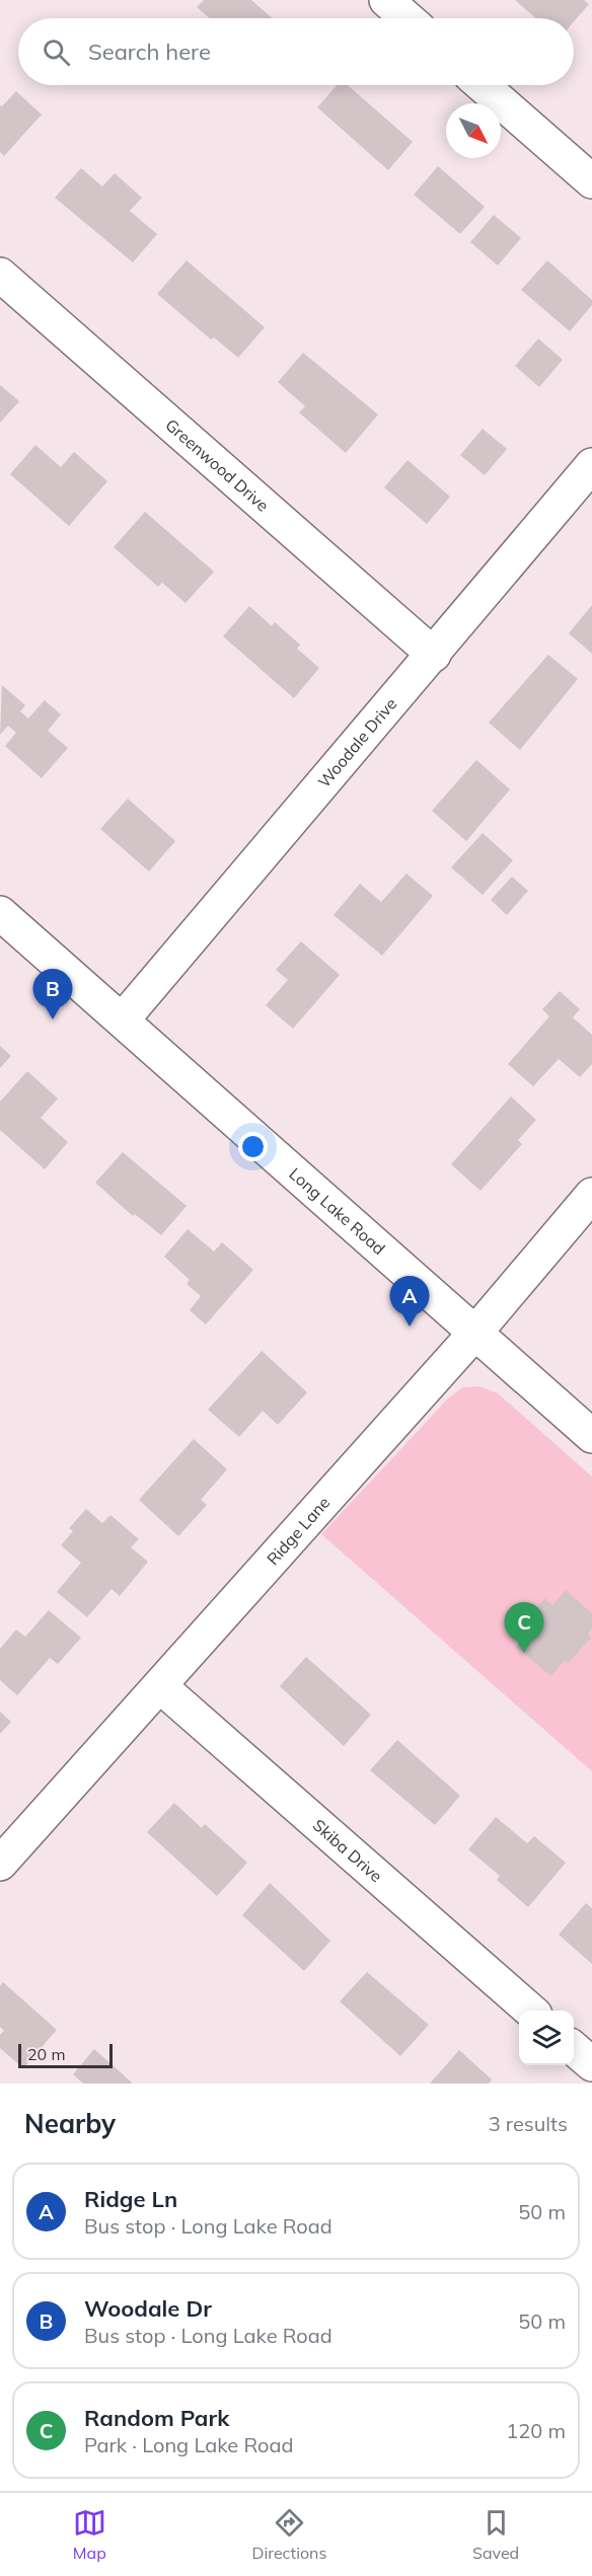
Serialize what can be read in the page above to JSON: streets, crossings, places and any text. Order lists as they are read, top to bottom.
{
  "streets": {
    "street": [
      "Greenwood Drive",
      "Woodale Drive",
      "Long Lake Road",
      "Ridge Lane",
      "Skiba Drive"
    ]
  },
  "crossings": [
    ["Greenwood Drive", "Woodale Drive"],
    ["Woodale Drive", "Long Lake Road"],
    ["Long Lake Road", "Ridge Lane"],
    ["Ridge Lane", "Skiba Drive"]
  ],
  "scale_bar": "20 m",
  "north": "bottom right",
  "page": {
    "search": "Search here",
    "pins": ["B", "A", "C"],
    "scale": "20 m",
    "heading": ["Nearby", "3 results"],
    "list": [
      {
        "mark": "A",
        "name": "Ridge Ln",
        "note": "Bus stop · Long Lake Road",
        "value": "50 m"
      },
      {
        "mark": "B",
        "name": "Woodale Dr",
        "note": "Bus stop · Long Lake Road",
        "value": "50 m"
      },
      {
        "mark": "C",
        "name": "Random Park",
        "note": "Park · Long Lake Road",
        "value": "120 m"
      }
    ],
    "nav": ["Map", "Directions", "Saved"]
  }
}
